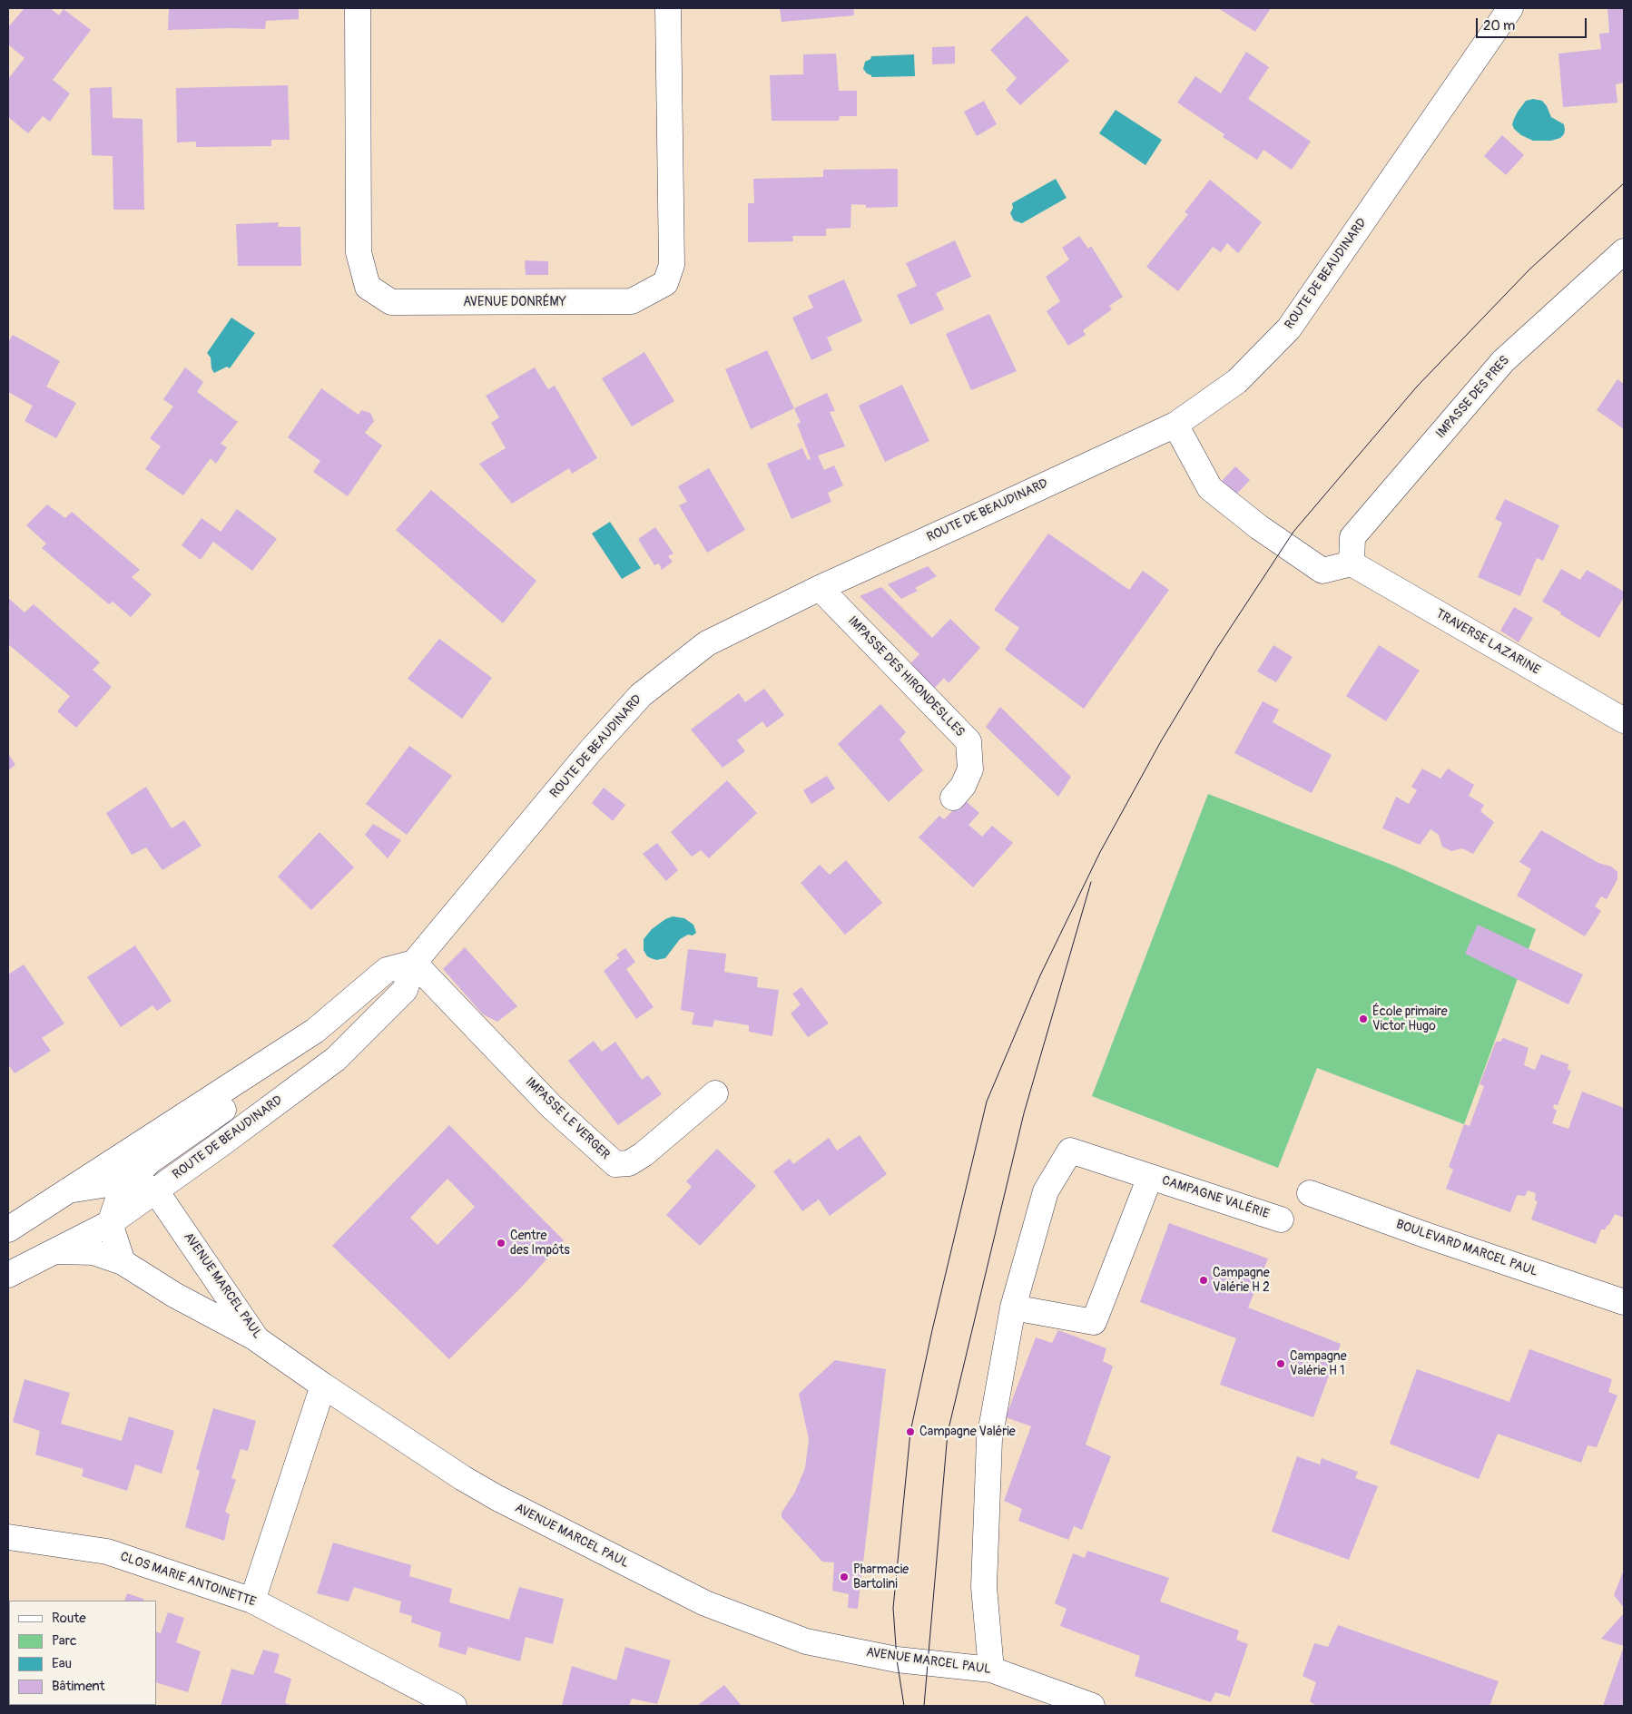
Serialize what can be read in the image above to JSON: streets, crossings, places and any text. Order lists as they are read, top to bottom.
{
  "streets": {
    "street": [
      "ROUTE DE BEAUDINARD",
      "AVENUE DONRÉMY",
      "IMPASSE DES PRES",
      "TRAVERSE LAZARINE",
      "IMPASSE DES HIRONDESLLES",
      "IMPASSE LE VERGER",
      "CAMPAGNE VALÉRIE",
      "BOULEVARD MARCEL PAUL",
      "AVENUE MARCEL PAUL",
      "CLOS MARIE ANTOINETTE"
    ]
  },
  "crossings": [
    ["ROUTE DE BEAUDINARD", "IMPASSE DES HIRONDESLLES"],
    ["ROUTE DE BEAUDINARD", "IMPASSE LE VERGER"],
    ["ROUTE DE BEAUDINARD", "AVENUE MARCEL PAUL"],
    ["IMPASSE DES PRES", "TRAVERSE LAZARINE"],
    ["CAMPAGNE VALÉRIE", "AVENUE MARCEL PAUL"]
  ],
  "places": [
    "École primaire Victor Hugo",
    "Centre des Impôts",
    "Campagne Valérie H 2",
    "Campagne Valérie H 1",
    "Campagne Valérie",
    "Pharmacie Bartolini"
  ],
  "legend": [
    "Route",
    "Parc",
    "Eau",
    "Bâtiment"
  ],
  "scale_bar": "20 m"
}
